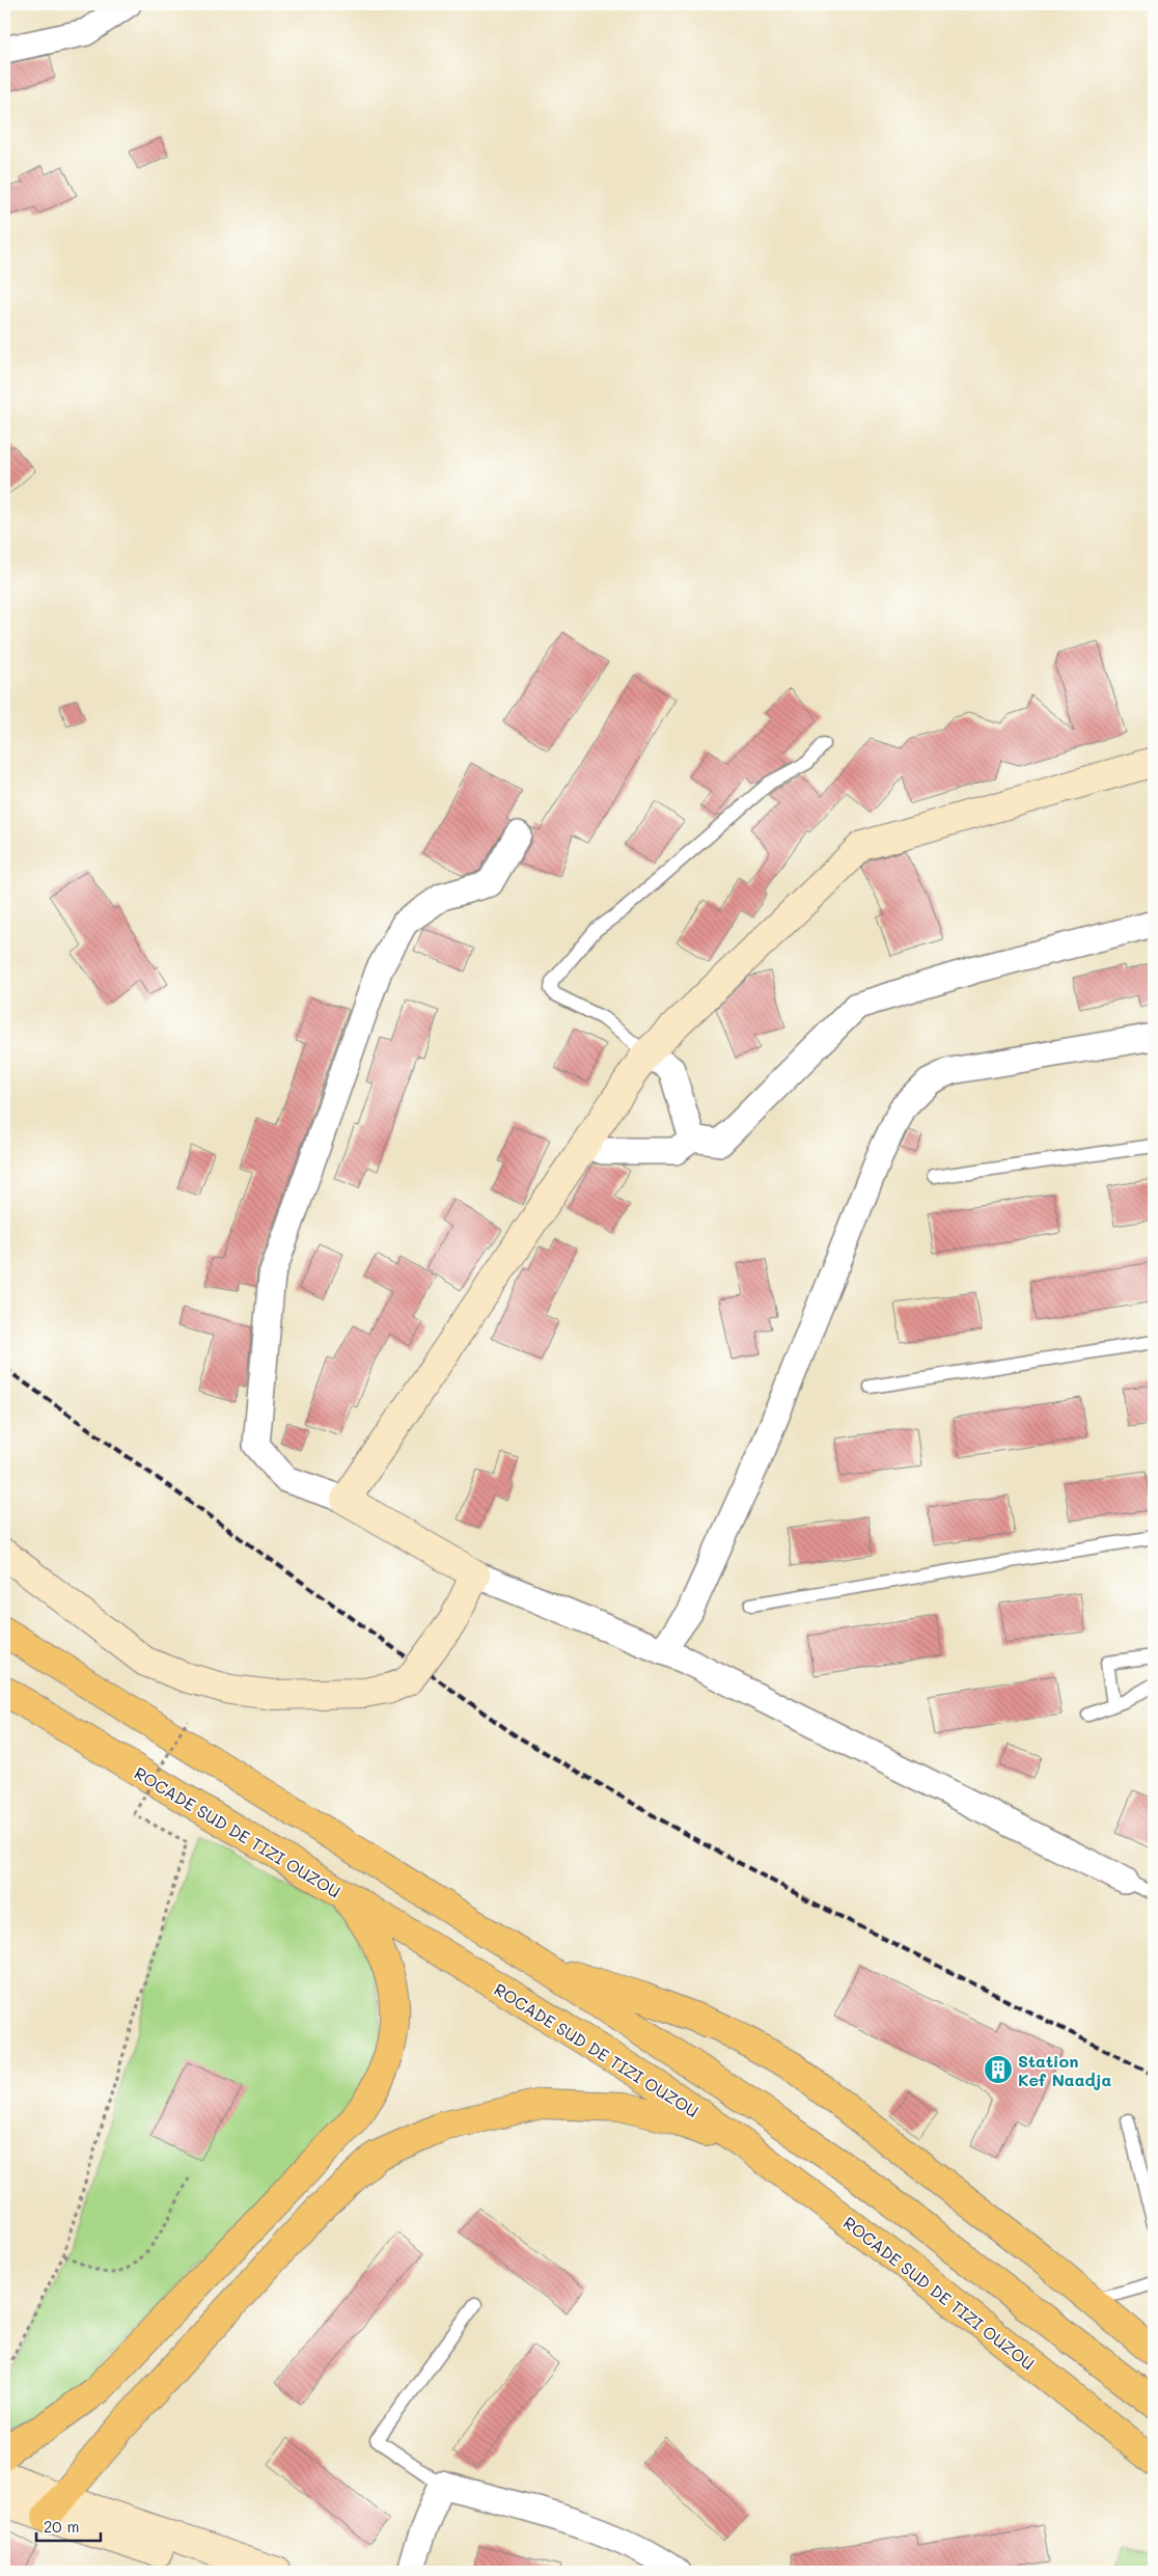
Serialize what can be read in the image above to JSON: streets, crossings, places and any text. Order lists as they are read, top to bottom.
{
  "streets": {
    "highway": ["ROCADE SUD DE TIZI OUZOU"]
  },
  "places": {
    "building": ["Station Kef Naadja"]
  },
  "scale_bar": "20 m"
}
